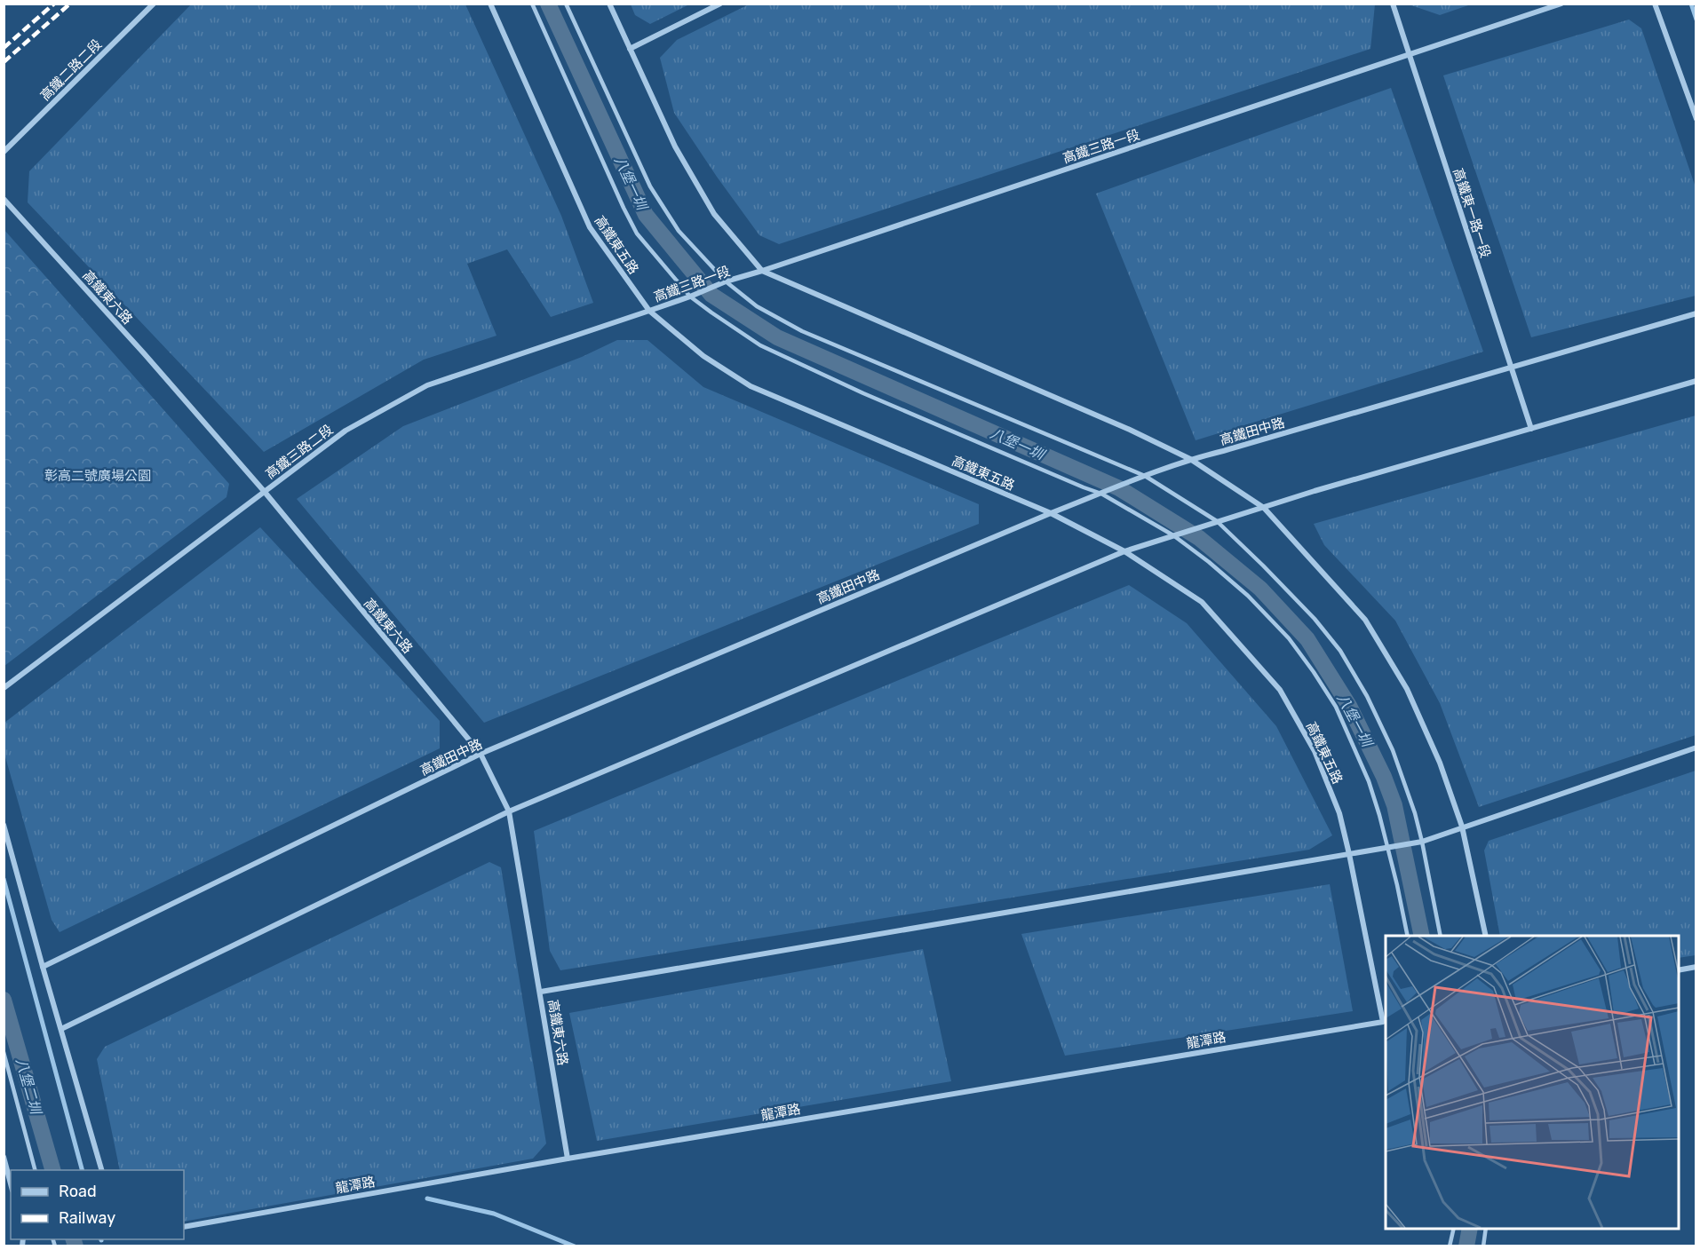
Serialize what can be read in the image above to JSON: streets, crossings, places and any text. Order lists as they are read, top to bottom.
{
  "streets": {
    "street": [
      "高鐵二路二段",
      "高鐵三路一段",
      "高鐵東一路一段",
      "高鐵東五路",
      "高鐵東六路",
      "高鐵田中路",
      "高鐵三路二段",
      "龍潭路"
    ]
  },
  "crossings": [
    ["高鐵三路一段", "高鐵東一路一段"],
    ["高鐵三路一段", "高鐵東五路"],
    ["高鐵三路一段", "高鐵三路二段"],
    ["高鐵東一路一段", "高鐵田中路"],
    ["高鐵東五路", "高鐵田中路"],
    ["高鐵東五路", "高鐵三路二段"],
    ["高鐵東五路", "龍潭路"],
    ["高鐵東六路", "高鐵田中路"],
    ["高鐵東六路", "高鐵三路二段"],
    ["高鐵東六路", "龍潭路"]
  ],
  "water": ["八堡一圳", "八堡二圳"],
  "parks": ["彰高二號廣場公園"],
  "legend": ["Road", "Railway"]
}
